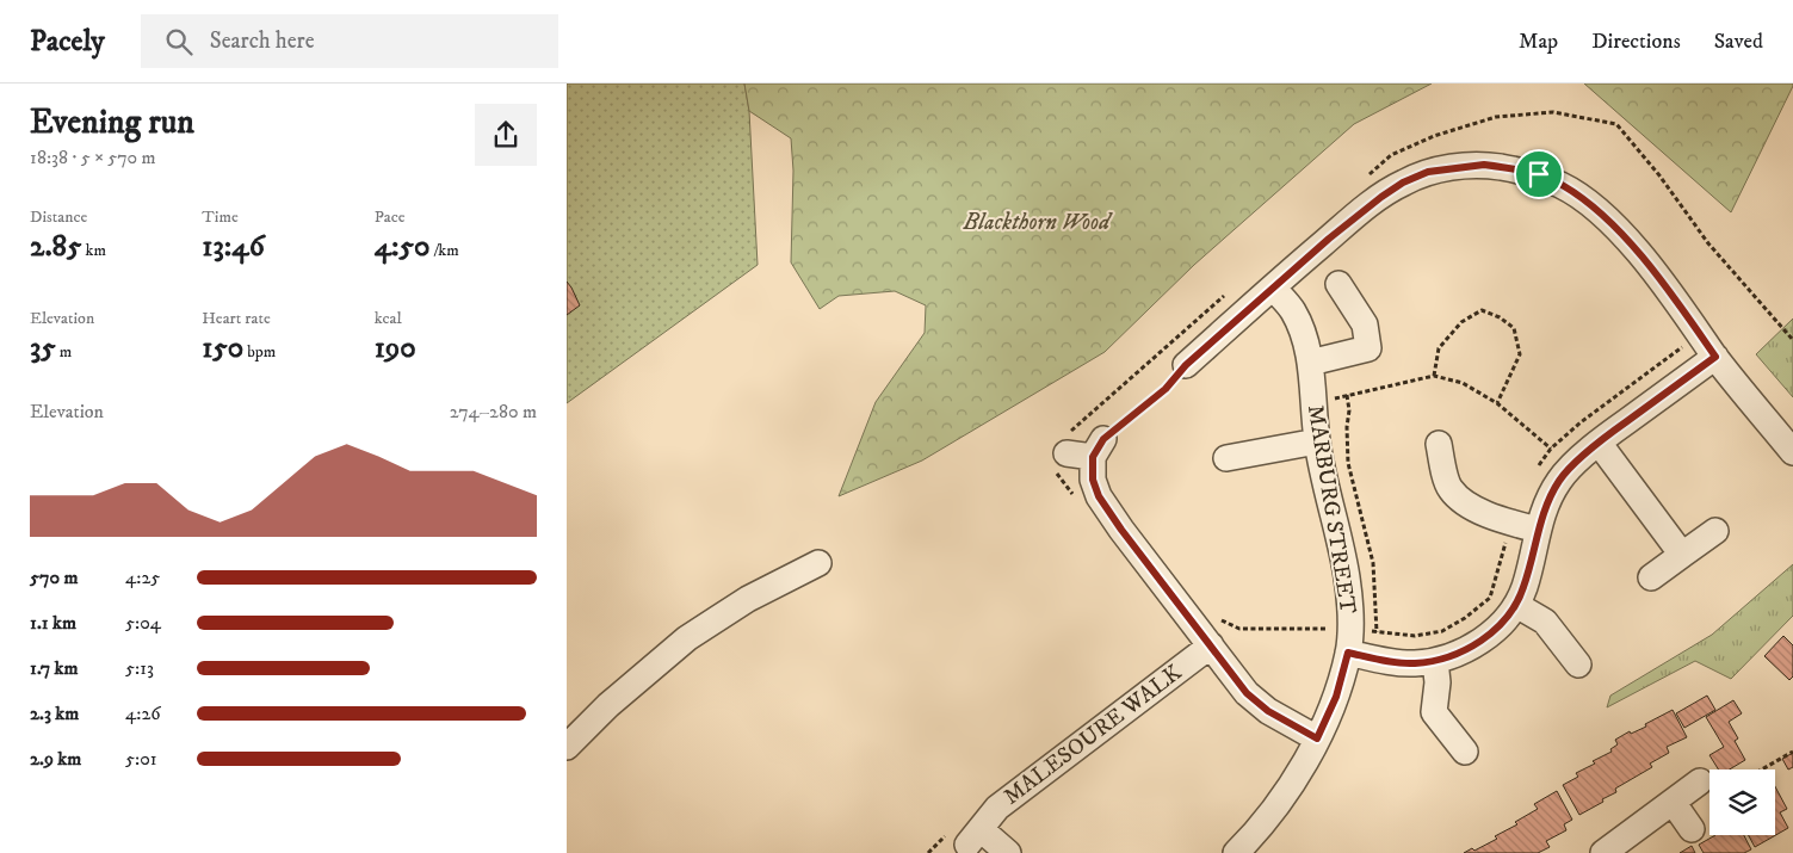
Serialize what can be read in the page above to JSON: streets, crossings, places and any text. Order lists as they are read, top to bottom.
{
  "streets": {
    "street": ["MARBURG STREET", "MALESOURE WALK"]
  },
  "parks": ["Blackthorn Wood"],
  "page": {
    "header": "Pacely",
    "search": "Search here",
    "nav": ["Map", "Directions", "Saved"],
    "heading": ["Evening run", "18:38 · 5 × 570 m"],
    "stats": [
      ["Distance", "2.85 km"],
      ["Time", "13:46"],
      ["Pace", "4:50 /km"],
      ["Elevation", "35 m"],
      ["Heart rate", "150 bpm"],
      ["kcal", "190"]
    ],
    "chart": ["Elevation", "274–280 m"],
    "list": [
      {
        "name": "570 m",
        "note": "4:25"
      },
      {
        "name": "1.1 km",
        "note": "5:04"
      },
      {
        "name": "1.7 km",
        "note": "5:13"
      },
      {
        "name": "2.3 km",
        "note": "4:26"
      },
      {
        "name": "2.9 km",
        "note": "5:01"
      }
    ]
  }
}
